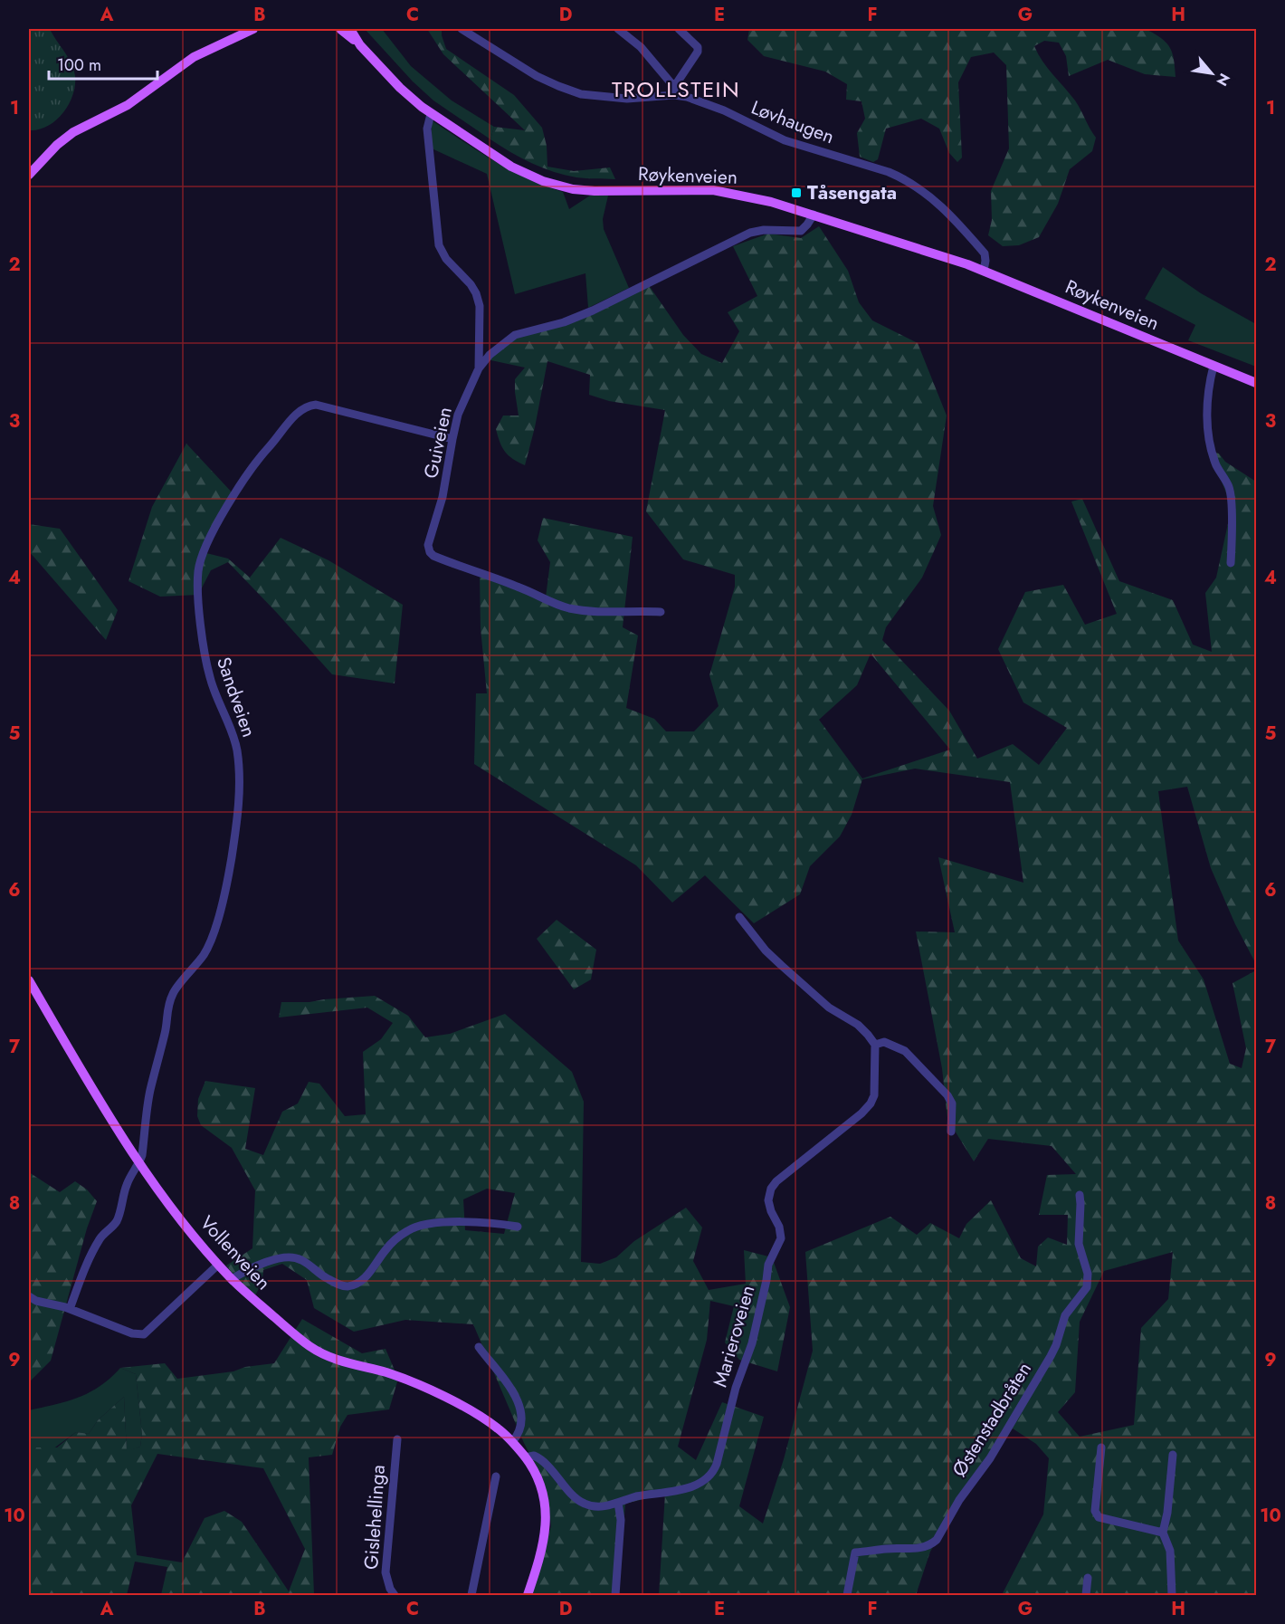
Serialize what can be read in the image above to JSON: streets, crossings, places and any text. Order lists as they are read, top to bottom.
{
  "streets": {
    "main road": ["Røykenveien", "Vollenveien"],
    "street": [
      "Løvhaugen",
      "Guiveien",
      "Sandveien",
      "Marieroveien",
      "Østenstadbråten",
      "Gislehellinga"
    ]
  },
  "crossings": [
    ["Løvhaugen", "Røykenveien"],
    ["Røykenveien", "Guiveien"],
    ["Guiveien", "Sandveien"],
    ["Sandveien", "Vollenveien"],
    ["Vollenveien", "Marieroveien"]
  ],
  "districts": ["TROLLSTEIN"],
  "places": {
    "transit": ["Tåsengata"]
  },
  "scale_bar": "100 m",
  "north": "bottom right",
  "grid": {
    "columns": [
      "A",
      "B",
      "C",
      "D",
      "E",
      "F",
      "G",
      "H"
    ],
    "rows": [
      "1",
      "2",
      "3",
      "4",
      "5",
      "6",
      "7",
      "8",
      "9",
      "10"
    ]
  }
}
